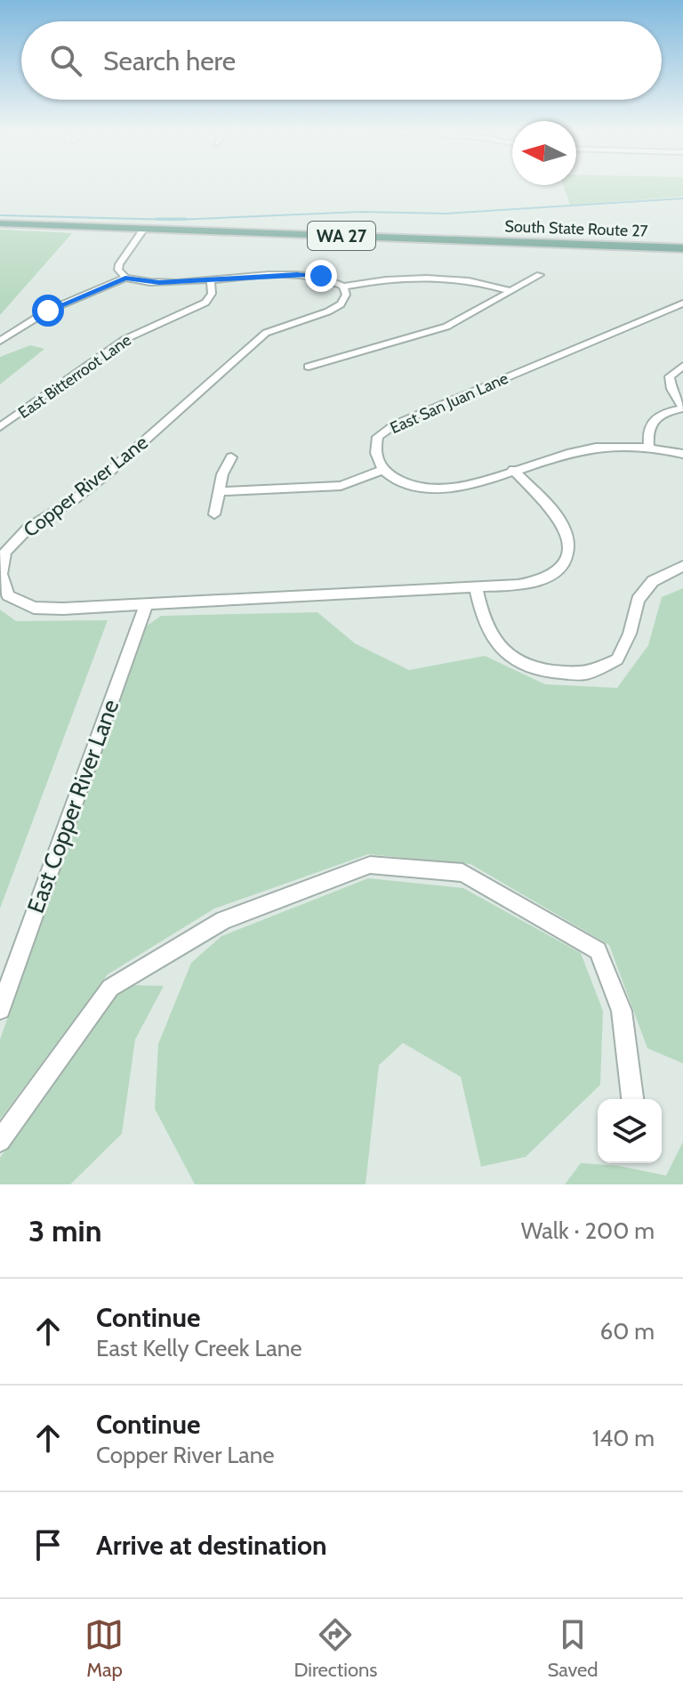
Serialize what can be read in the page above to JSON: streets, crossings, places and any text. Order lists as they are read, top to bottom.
{
  "streets": {
    "main road": ["South State Route 27", "WA 27"],
    "street": [
      "East Bitterroot Lane",
      "East San Juan Lane",
      "Copper River Lane",
      "East Copper River Lane"
    ]
  },
  "crossings": [
    ["Copper River Lane", "East Copper River Lane"]
  ],
  "north": "left",
  "page": {
    "search": "Search here",
    "heading": ["3 min", "Walk · 200 m"],
    "list": [
      ["Continue", "East Kelly Creek Lane", "60 m"],
      ["Continue", "Copper River Lane", "140 m"],
      "Arrive at destination"
    ],
    "nav": ["Map", "Directions", "Saved"]
  }
}
